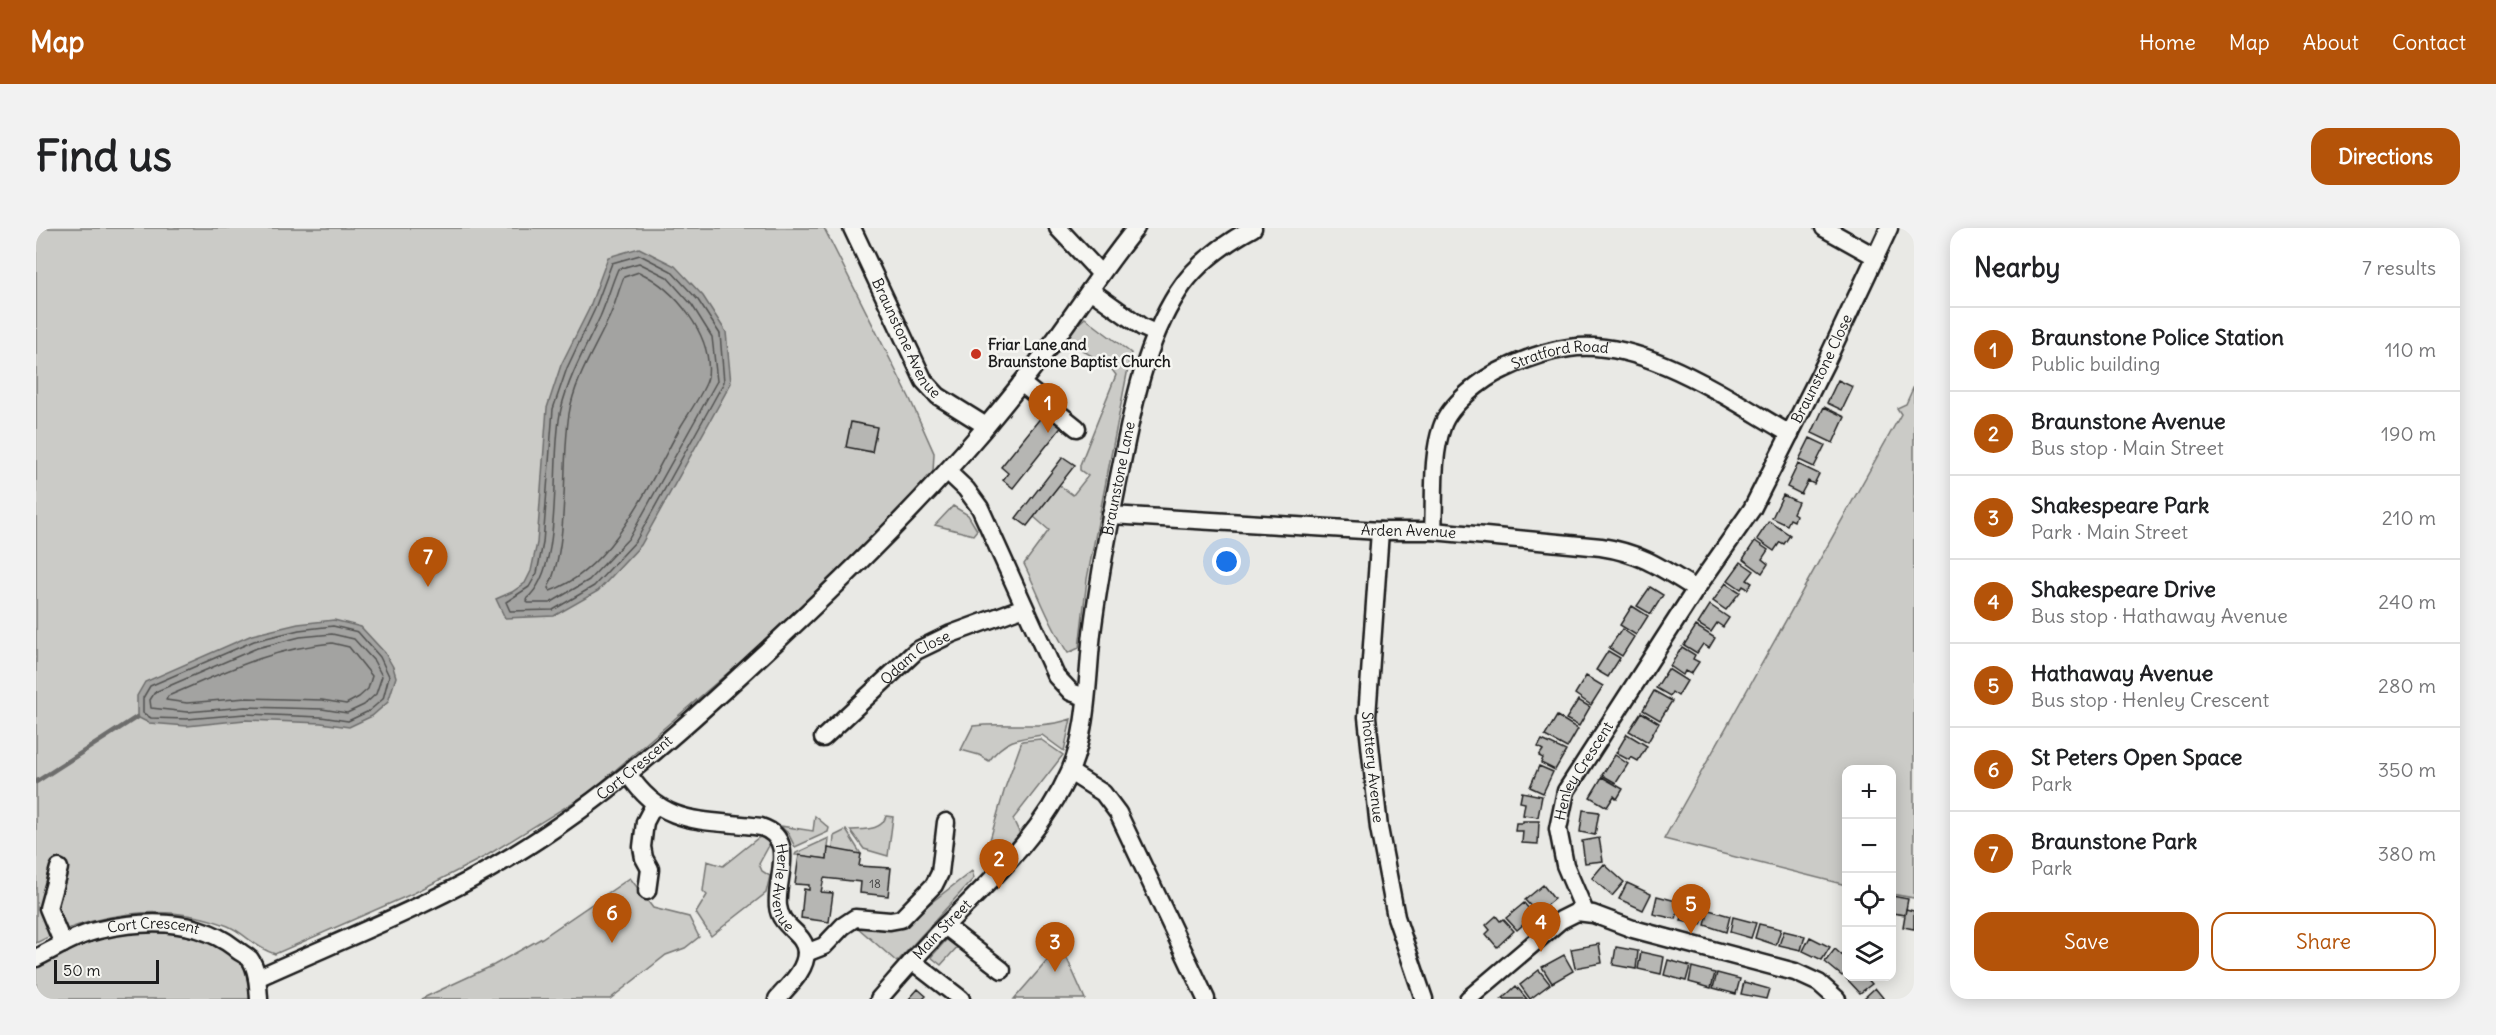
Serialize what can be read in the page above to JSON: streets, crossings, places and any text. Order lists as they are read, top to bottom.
{
  "streets": {
    "street": [
      "Braunstone Avenue",
      "Stratford Road",
      "Braunstone Close",
      "Braunstone Lane",
      "Arden Avenue",
      "Odam Close",
      "Shottery Avenue",
      "Cort Crescent",
      "Henley Crescent",
      "Herle Avenue",
      "Main Street"
    ]
  },
  "crossings": [
    ["Braunstone Avenue", "Cort Crescent"],
    ["Stratford Road", "Braunstone Close"],
    ["Stratford Road", "Arden Avenue"],
    ["Braunstone Close", "Henley Crescent"],
    ["Braunstone Lane", "Arden Avenue"],
    ["Braunstone Lane", "Main Street"],
    ["Arden Avenue", "Shottery Avenue"],
    ["Arden Avenue", "Henley Crescent"],
    ["Cort Crescent", "Herle Avenue"]
  ],
  "places": ["Friar Lane and Braunstone Baptist Church"],
  "house_numbers": ["18"],
  "scale_bar": "50 m",
  "page": {
    "header": "Map",
    "nav": [
      "Home",
      "Map",
      "About",
      "Contact"
    ],
    "buttons": [
      "Directions",
      ["Save", "Share"]
    ],
    "title": "Find us",
    "heading": ["Nearby", "7 results"],
    "list": [
      {
        "mark": "1",
        "name": "Braunstone Police Station",
        "note": "Public building",
        "value": "110 m"
      },
      {
        "mark": "2",
        "name": "Braunstone Avenue",
        "note": "Bus stop · Main Street",
        "value": "190 m"
      },
      {
        "mark": "3",
        "name": "Shakespeare Park",
        "note": "Park · Main Street",
        "value": "210 m"
      },
      {
        "mark": "4",
        "name": "Shakespeare Drive",
        "note": "Bus stop · Hathaway Avenue",
        "value": "240 m"
      },
      {
        "mark": "5",
        "name": "Hathaway Avenue",
        "note": "Bus stop · Henley Crescent",
        "value": "280 m"
      },
      {
        "mark": "6",
        "name": "St Peters Open Space",
        "note": "Park",
        "value": "350 m"
      },
      {
        "mark": "7",
        "name": "Braunstone Park",
        "note": "Park",
        "value": "380 m"
      }
    ],
    "pins": [
      "1",
      "7",
      "2",
      "5",
      "6",
      "4",
      "3"
    ],
    "map_buttons": ["+", "−"],
    "scale": "50 m"
  }
}
